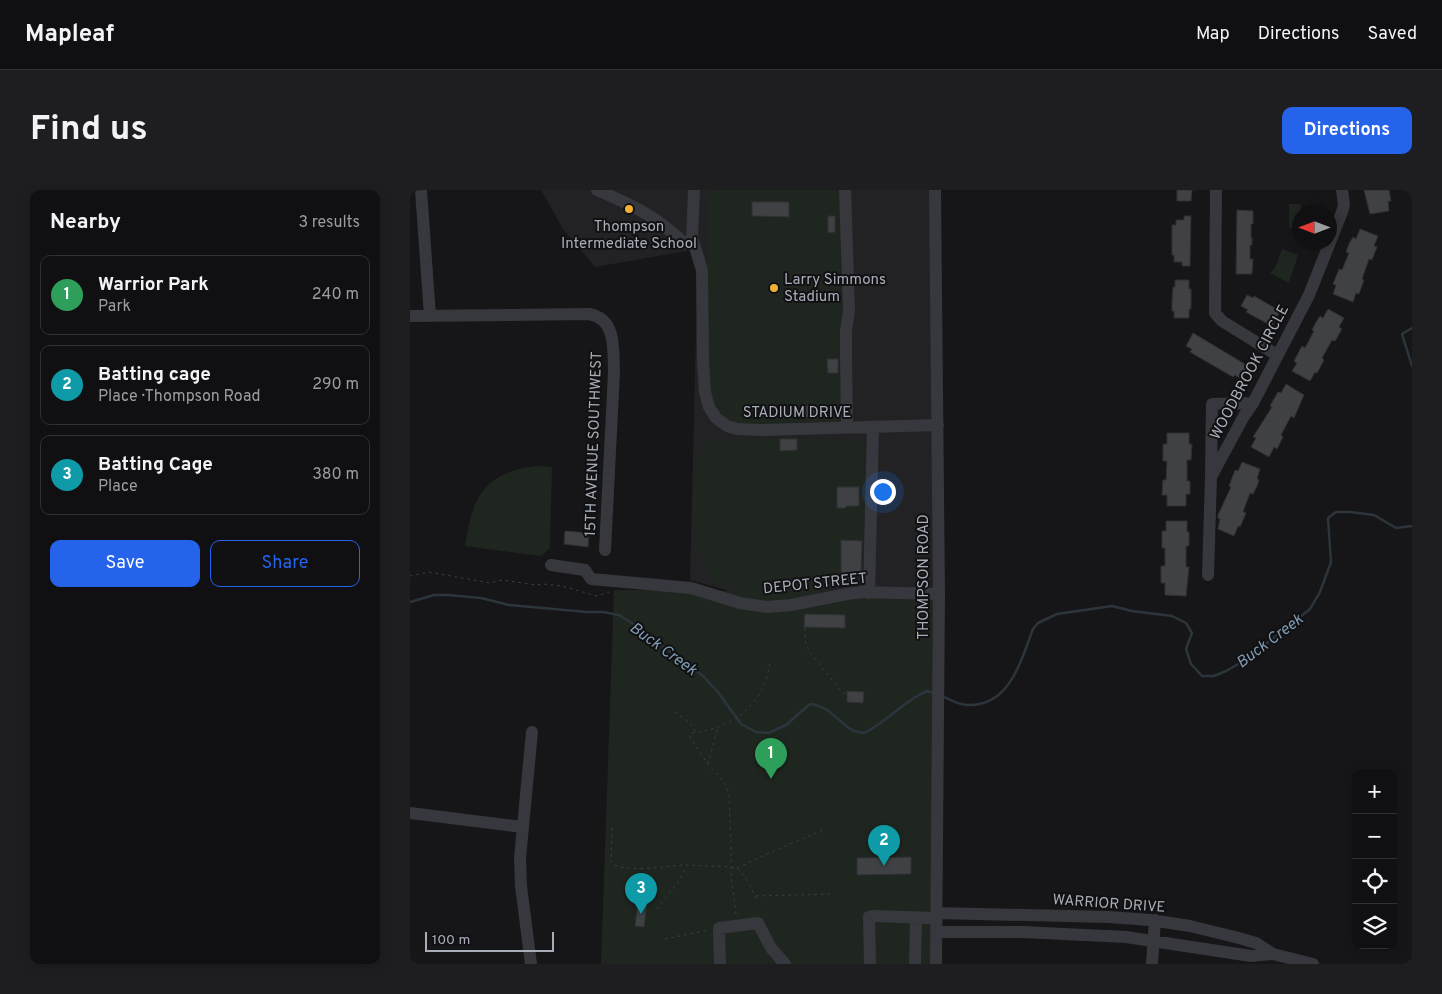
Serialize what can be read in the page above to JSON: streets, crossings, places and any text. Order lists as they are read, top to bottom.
{
  "streets": {
    "street": [
      "WOODBROOK CIRCLE",
      "STADIUM DRIVE",
      "15TH AVENUE SOUTHWEST",
      "THOMPSON ROAD",
      "DEPOT STREET",
      "WARRIOR DRIVE"
    ]
  },
  "crossings": [
    ["STADIUM DRIVE", "THOMPSON ROAD"],
    ["THOMPSON ROAD", "DEPOT STREET"],
    ["THOMPSON ROAD", "WARRIOR DRIVE"]
  ],
  "water": ["Buck Creek"],
  "places": ["Thompson Intermediate School", "Larry Simmons Stadium"],
  "scale_bar": "100 m",
  "north": "left",
  "page": {
    "header": "Mapleaf",
    "nav": ["Map", "Directions", "Saved"],
    "buttons": [
      "Directions",
      ["Save", "Share"]
    ],
    "title": "Find us",
    "heading": ["Nearby", "3 results"],
    "list": [
      {
        "mark": "1",
        "name": "Warrior Park",
        "note": "Park",
        "value": "240 m"
      },
      {
        "mark": "2",
        "name": "Batting cage",
        "note": "Place · Thompson Road",
        "value": "290 m"
      },
      {
        "mark": "3",
        "name": "Batting Cage",
        "note": "Place",
        "value": "380 m"
      }
    ],
    "pins": ["1", "2", "3"],
    "map_buttons": ["+", "−"],
    "scale": "100 m"
  }
}
